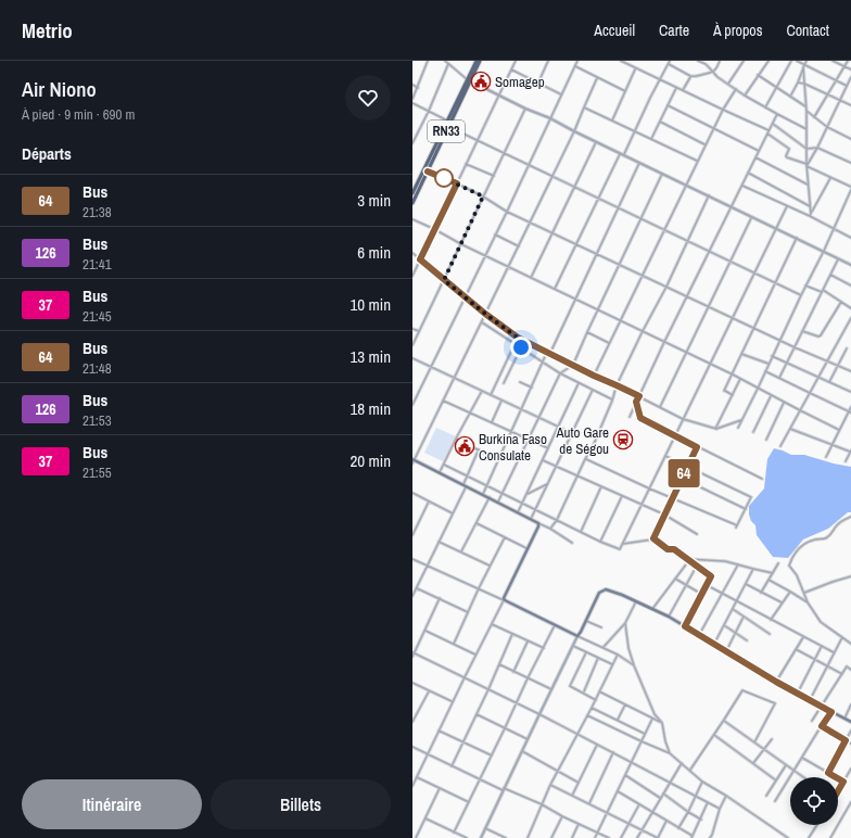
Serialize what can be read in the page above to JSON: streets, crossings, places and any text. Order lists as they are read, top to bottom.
{
  "streets": {
    "main road": ["RN33"]
  },
  "places": {
    "public building": ["Somagep", "Burkina Faso Consulate"],
    "station": ["Auto Gare de Ségou"]
  },
  "lines": ["bus line 64"],
  "page": {
    "header": "Metrio",
    "nav": [
      "Accueil",
      "Carte",
      "À propos",
      "Contact"
    ],
    "heading": [
      ["Air Niono", "À pied · 9 min · 690 m"],
      "Départs"
    ],
    "on_map": "64",
    "list": [
      {
        "mark": "64",
        "name": "Bus",
        "note": "21:38",
        "value": "3 min"
      },
      {
        "mark": "126",
        "name": "Bus",
        "note": "21:41",
        "value": "6 min"
      },
      {
        "mark": "37",
        "name": "Bus",
        "note": "21:45",
        "value": "10 min"
      },
      {
        "mark": "64",
        "name": "Bus",
        "note": "21:48",
        "value": "13 min"
      },
      {
        "mark": "126",
        "name": "Bus",
        "note": "21:53",
        "value": "18 min"
      },
      {
        "mark": "37",
        "name": "Bus",
        "note": "21:55",
        "value": "20 min"
      }
    ],
    "buttons": ["Itinéraire", "Billets"]
  }
}
